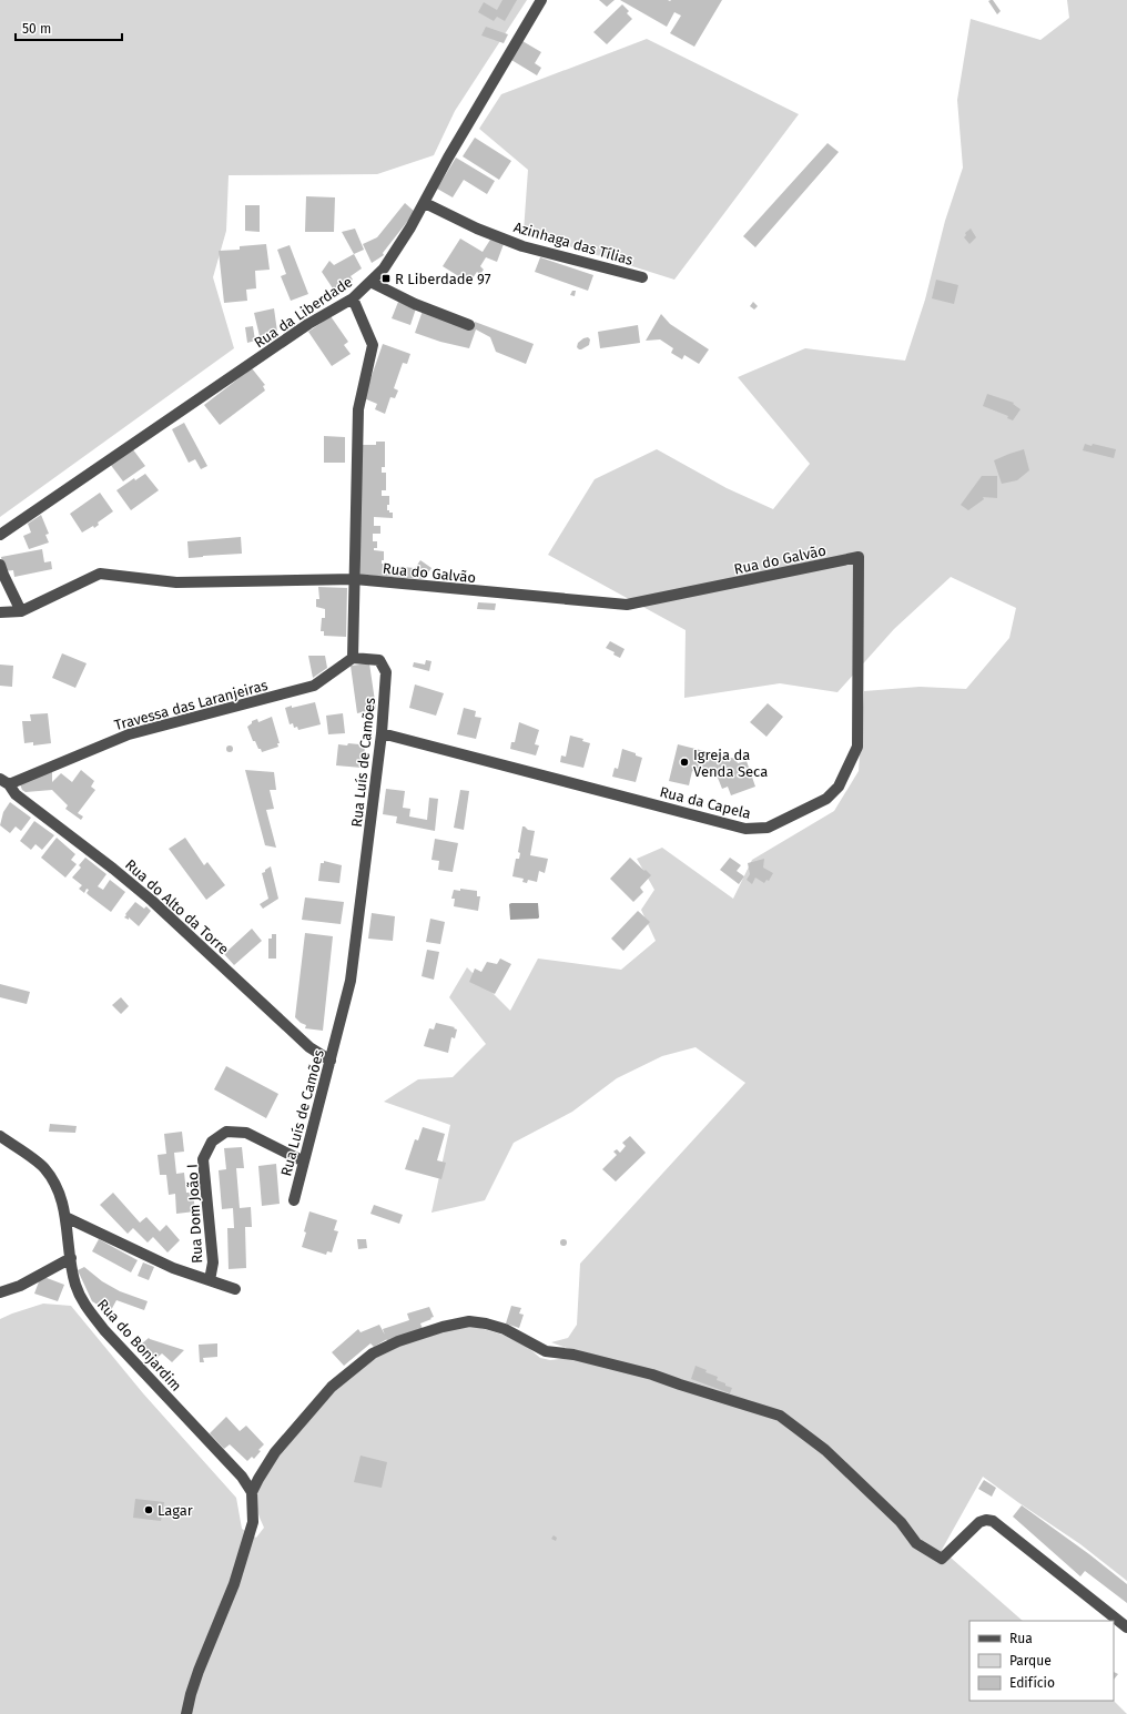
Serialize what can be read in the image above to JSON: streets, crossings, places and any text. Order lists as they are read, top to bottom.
{
  "streets": {
    "street": [
      "Azinhaga das Tílias",
      "Rua da Liberdade",
      "Rua do Galvão",
      "Travessa das Laranjeiras",
      "Rua Luís de Camões",
      "Rua da Capela",
      "Rua do Alto da Torre",
      "Rua Dom João I",
      "Rua do Bonjardim"
    ]
  },
  "crossings": [
    ["Azinhaga das Tílias", "Rua da Liberdade"],
    ["Rua do Galvão", "Rua da Capela"],
    ["Travessa das Laranjeiras", "Rua Luís de Camões"],
    ["Travessa das Laranjeiras", "Rua do Alto da Torre"],
    ["Rua Luís de Camões", "Rua da Capela"],
    ["Rua Luís de Camões", "Rua do Alto da Torre"],
    ["Rua Luís de Camões", "Rua Dom João I"]
  ],
  "places": {
    "transit": ["R Liberdade 97"],
    "other": ["Igreja da Venda Seca", "Lagar"]
  },
  "legend": ["Rua", "Parque", "Edifício"],
  "scale_bar": "50 m"
}
